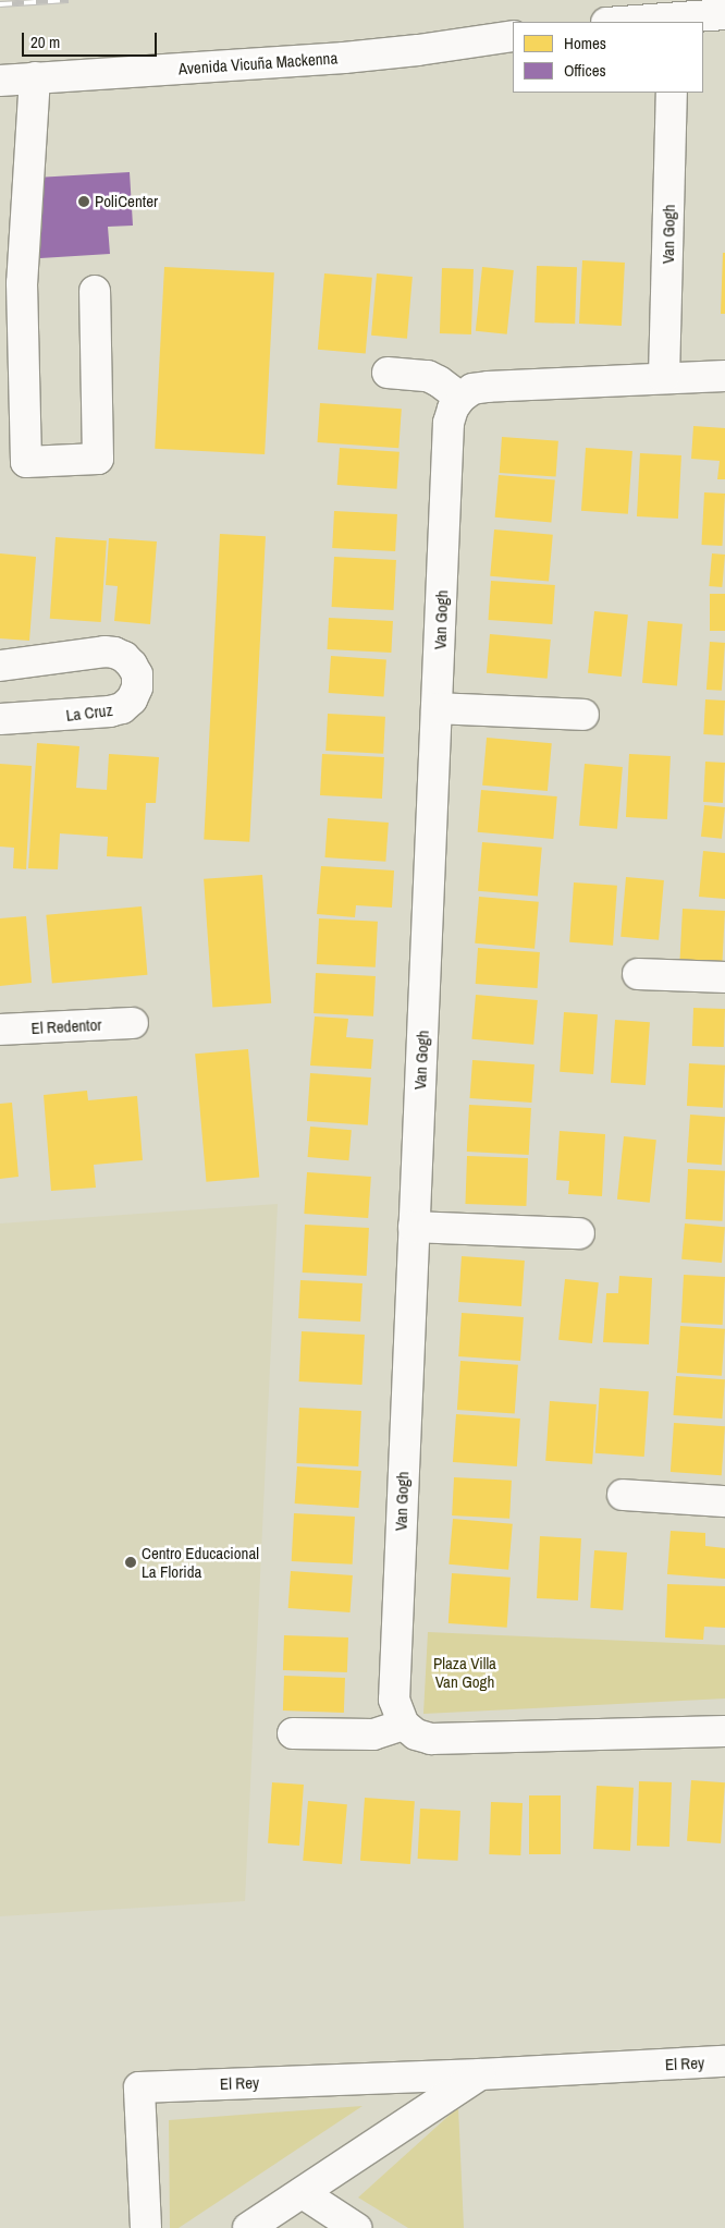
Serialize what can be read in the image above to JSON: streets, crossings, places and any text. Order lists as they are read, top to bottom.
{
  "streets": {
    "street": [
      "Avenida Vicuña Mackenna",
      "Van Gogh",
      "La Cruz",
      "El Redentor",
      "El Rey"
    ]
  },
  "parks": ["Plaza Villa Van Gogh"],
  "places": ["PoliCenter", "Centro Educacional La Florida"],
  "legend": ["Homes", "Offices"],
  "scale_bar": "20 m"
}
